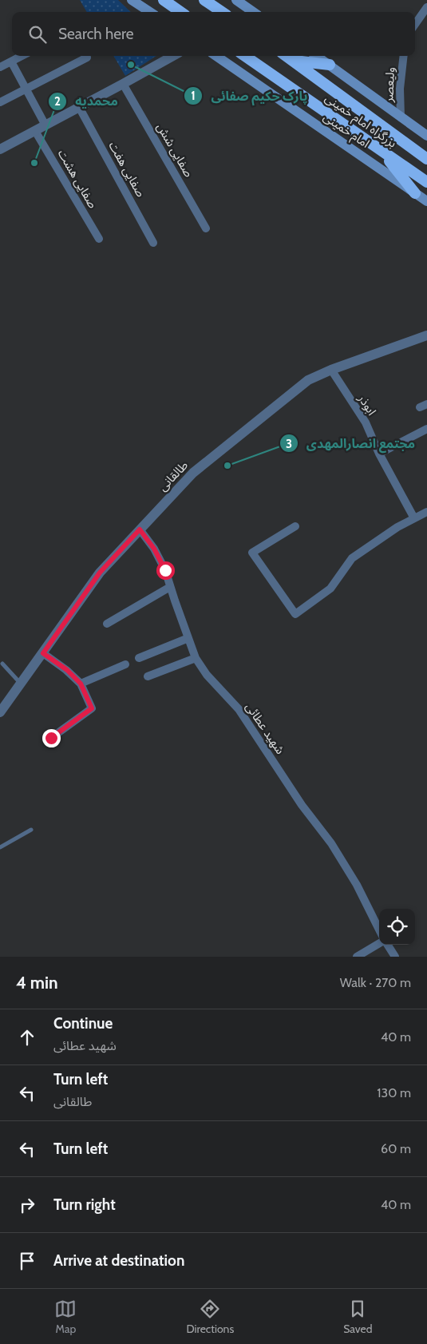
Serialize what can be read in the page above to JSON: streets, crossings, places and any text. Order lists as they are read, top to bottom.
{
  "streets": {
    "highway": ["بزرگراه امام خمینی"],
    "main road": ["امام خمینی"],
    "street": [
      "ولیعصر",
      "صفایی شش",
      "صفایی هفت",
      "صفایی هشت",
      "ابوذر",
      "طالقانی",
      "شهید عطائی"
    ]
  },
  "crossings": [
    ["ابوذر", "طالقانی"],
    ["طالقانی", "شهید عطائی"]
  ],
  "places": ["پارک حکیم صفائی", "محمدیه", "مجتمع انصارالمهدی"],
  "page": {
    "search": "Search here",
    "heading": ["4 min", "Walk · 270 m"],
    "list": [
      ["Continue", "شهید عطائی", "40 m"],
      ["Turn left", "طالقانی", "130 m"],
      ["Turn left", "60 m"],
      ["Turn right", "40 m"],
      "Arrive at destination"
    ],
    "nav": ["Map", "Directions", "Saved"]
  }
}
